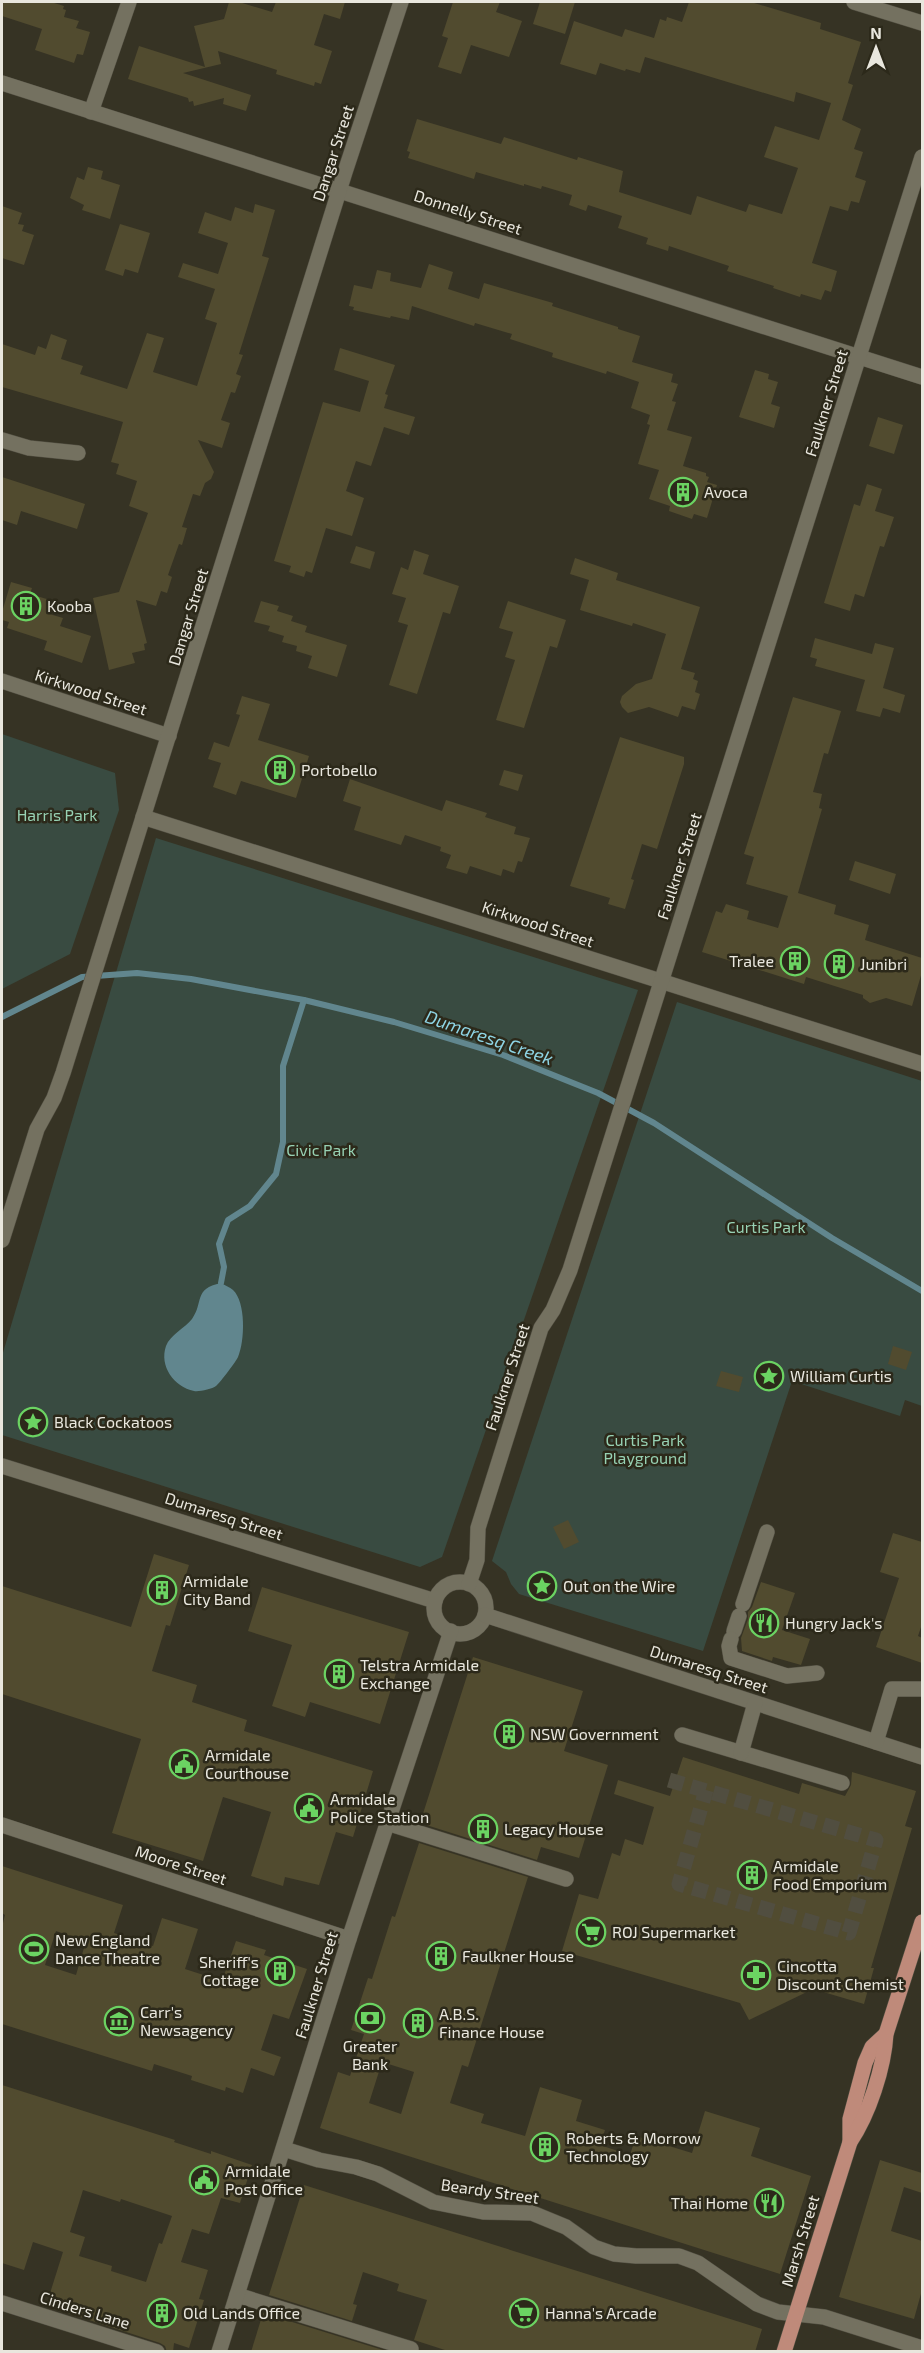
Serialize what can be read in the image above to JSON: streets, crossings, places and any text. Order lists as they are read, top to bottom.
{
  "streets": {
    "main road": ["Marsh Street"],
    "street": [
      "Dangar Street",
      "Donnelly Street",
      "Faulkner Street",
      "Kirkwood Street",
      "Dumaresq Street",
      "Moore Street",
      "Beardy Street",
      "Cinders Lane"
    ]
  },
  "crossings": [
    ["Dangar Street", "Donnelly Street"],
    ["Dangar Street", "Kirkwood Street"],
    ["Donnelly Street", "Faulkner Street"],
    ["Faulkner Street", "Kirkwood Street"],
    ["Faulkner Street", "Dumaresq Street"],
    ["Faulkner Street", "Moore Street"],
    ["Faulkner Street", "Beardy Street"],
    ["Beardy Street", "Marsh Street"]
  ],
  "water": ["Dumaresq Creek"],
  "parks": [
    "Harris Park",
    "Civic Park",
    "Curtis Park",
    "Curtis Park Playground"
  ],
  "places": {
    "building": [
      "Avoca",
      "Kooba",
      "Portobello",
      "Tralee",
      "Junibri",
      "Armidale City Band",
      "Telstra Armidale Exchange",
      "NSW Government",
      "Legacy House",
      "Armidale Food Emporium",
      "Faulkner House",
      "Sheriff's Cottage",
      "A.B.S. Finance House",
      "Roberts & Morrow Technology",
      "Old Lands Office"
    ],
    "place": ["William Curtis", "Black Cockatoos", "Out on the Wire"],
    "restaurant": ["Hungry Jack's", "Thai Home"],
    "public building": ["Armidale Courthouse", "Armidale Police Station", "Armidale Post Office"],
    "supermarket": ["ROJ Supermarket", "Hanna's Arcade"],
    "sports": ["New England Dance Theatre"],
    "pharmacy": ["Cincotta Discount Chemist"],
    "bank": ["Greater Bank"],
    "museum": ["Carr's Newsagency"]
  },
  "north": "top"
}
